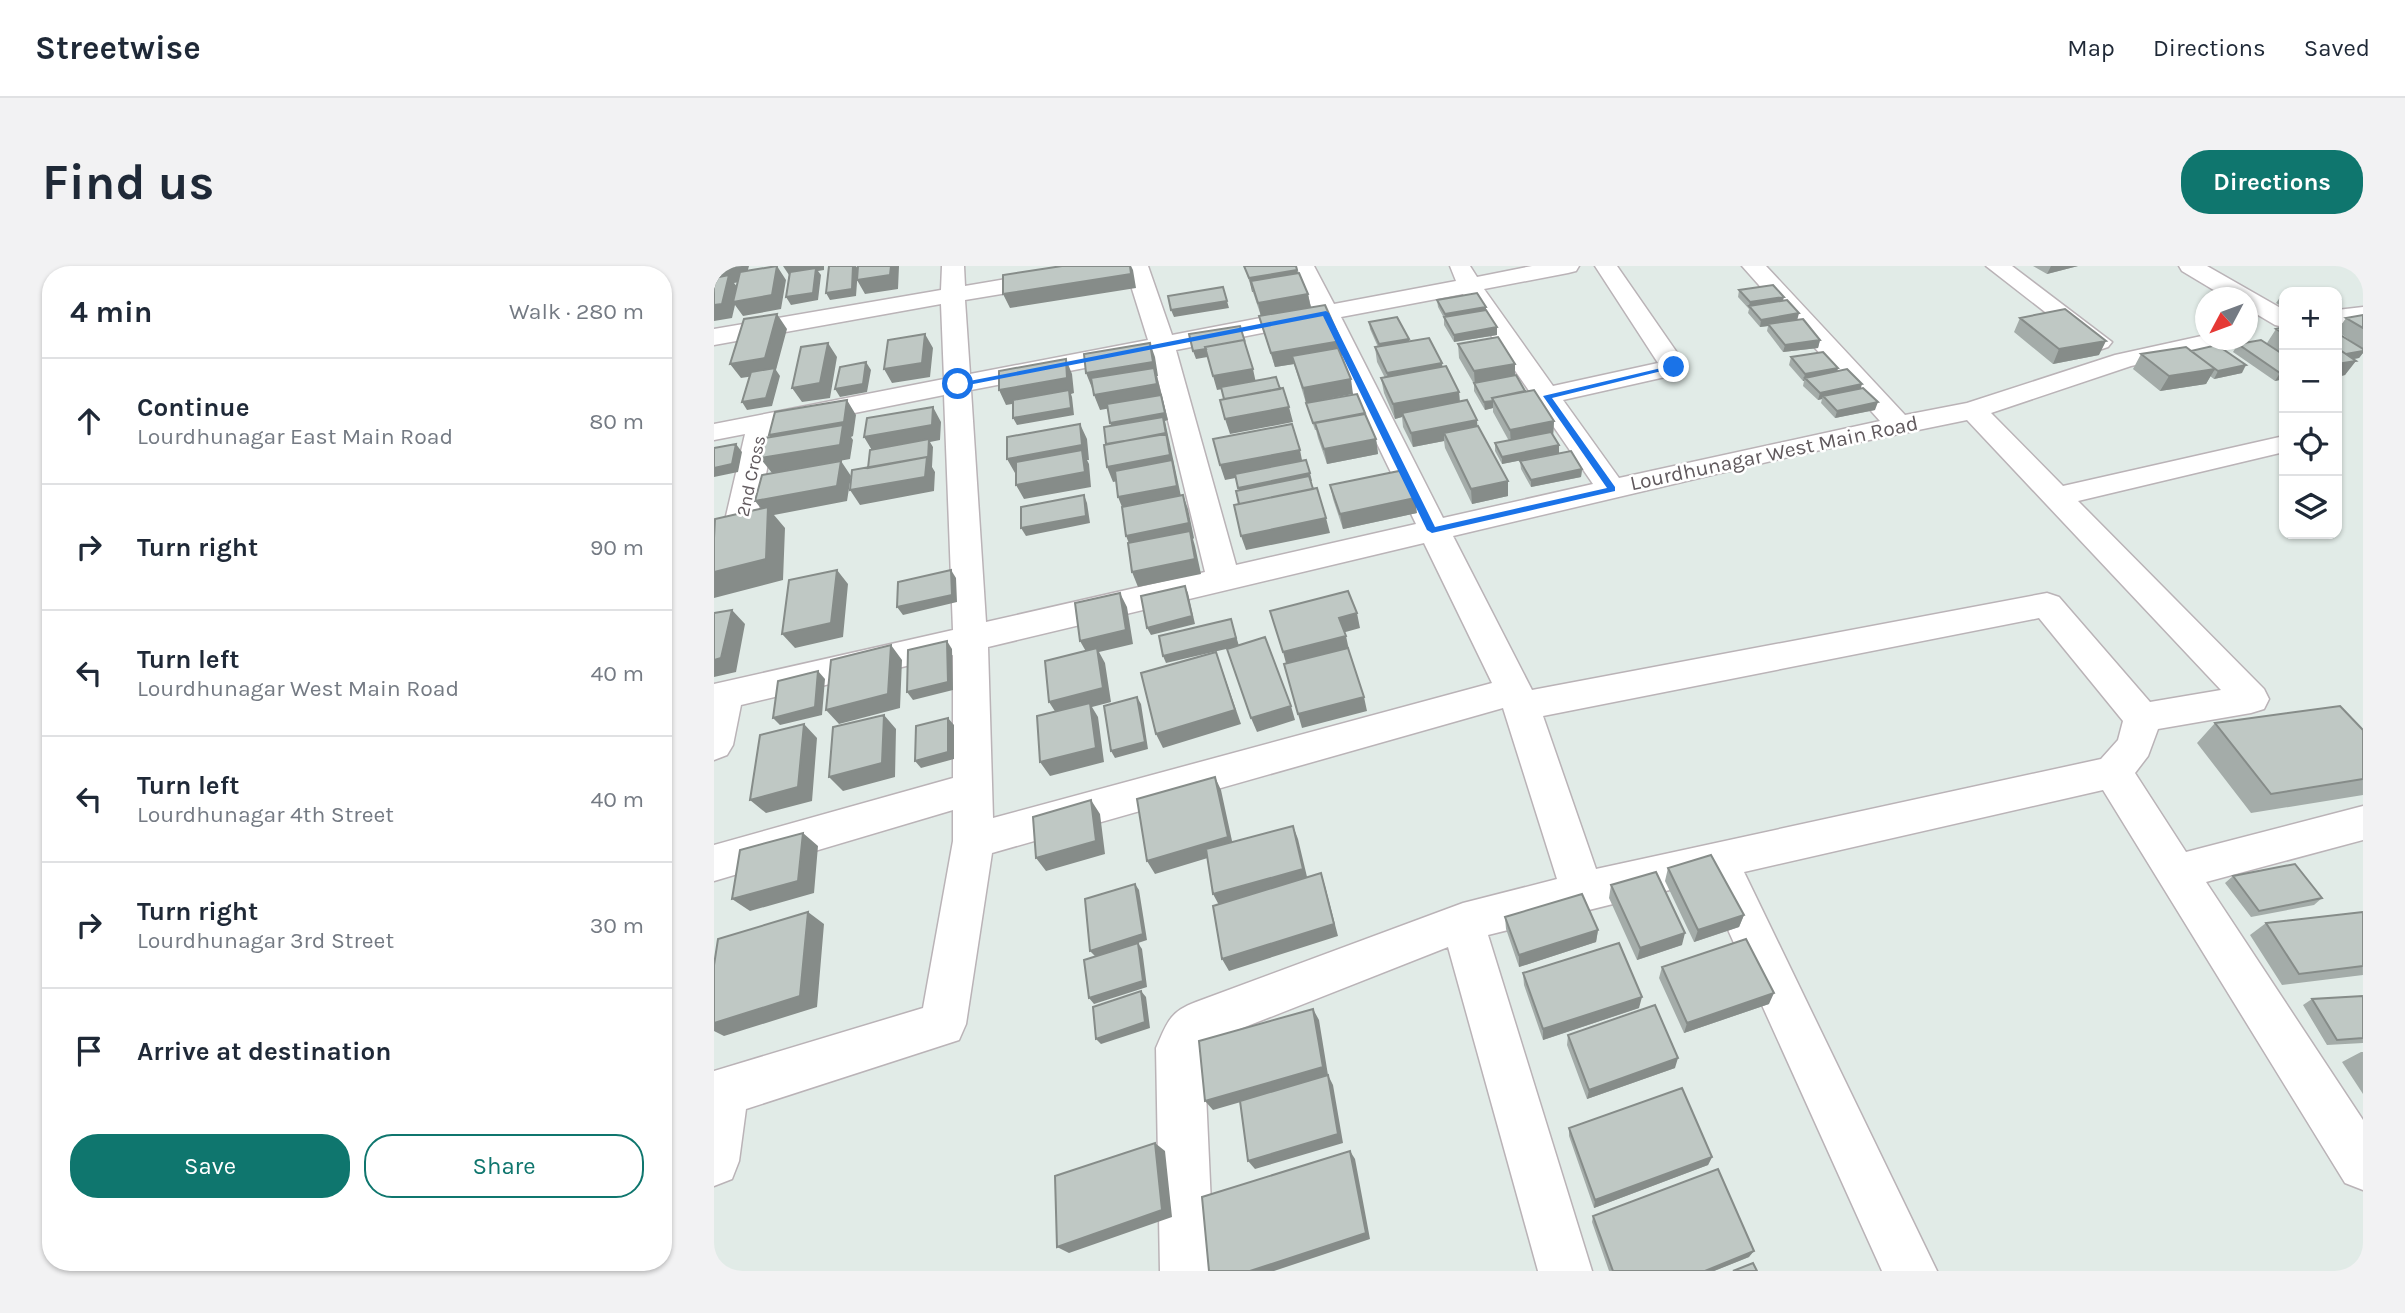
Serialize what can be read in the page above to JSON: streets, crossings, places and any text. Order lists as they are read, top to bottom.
{
  "streets": {
    "street": ["Lourdhunagar West Main Road", "2nd Cross"]
  },
  "north": "bottom left",
  "page": {
    "header": "Streetwise",
    "nav": ["Map", "Directions", "Saved"],
    "buttons": [
      "Directions",
      ["Save", "Share"]
    ],
    "title": "Find us",
    "heading": ["4 min", "Walk · 280 m"],
    "map_buttons": ["+", "−"],
    "list": [
      ["Continue", "Lourdhunagar East Main Road", "80 m"],
      ["Turn right", "90 m"],
      ["Turn left", "Lourdhunagar West Main Road", "40 m"],
      ["Turn left", "Lourdhunagar 4th Street", "40 m"],
      ["Turn right", "Lourdhunagar 3rd Street", "30 m"],
      "Arrive at destination"
    ]
  }
}
